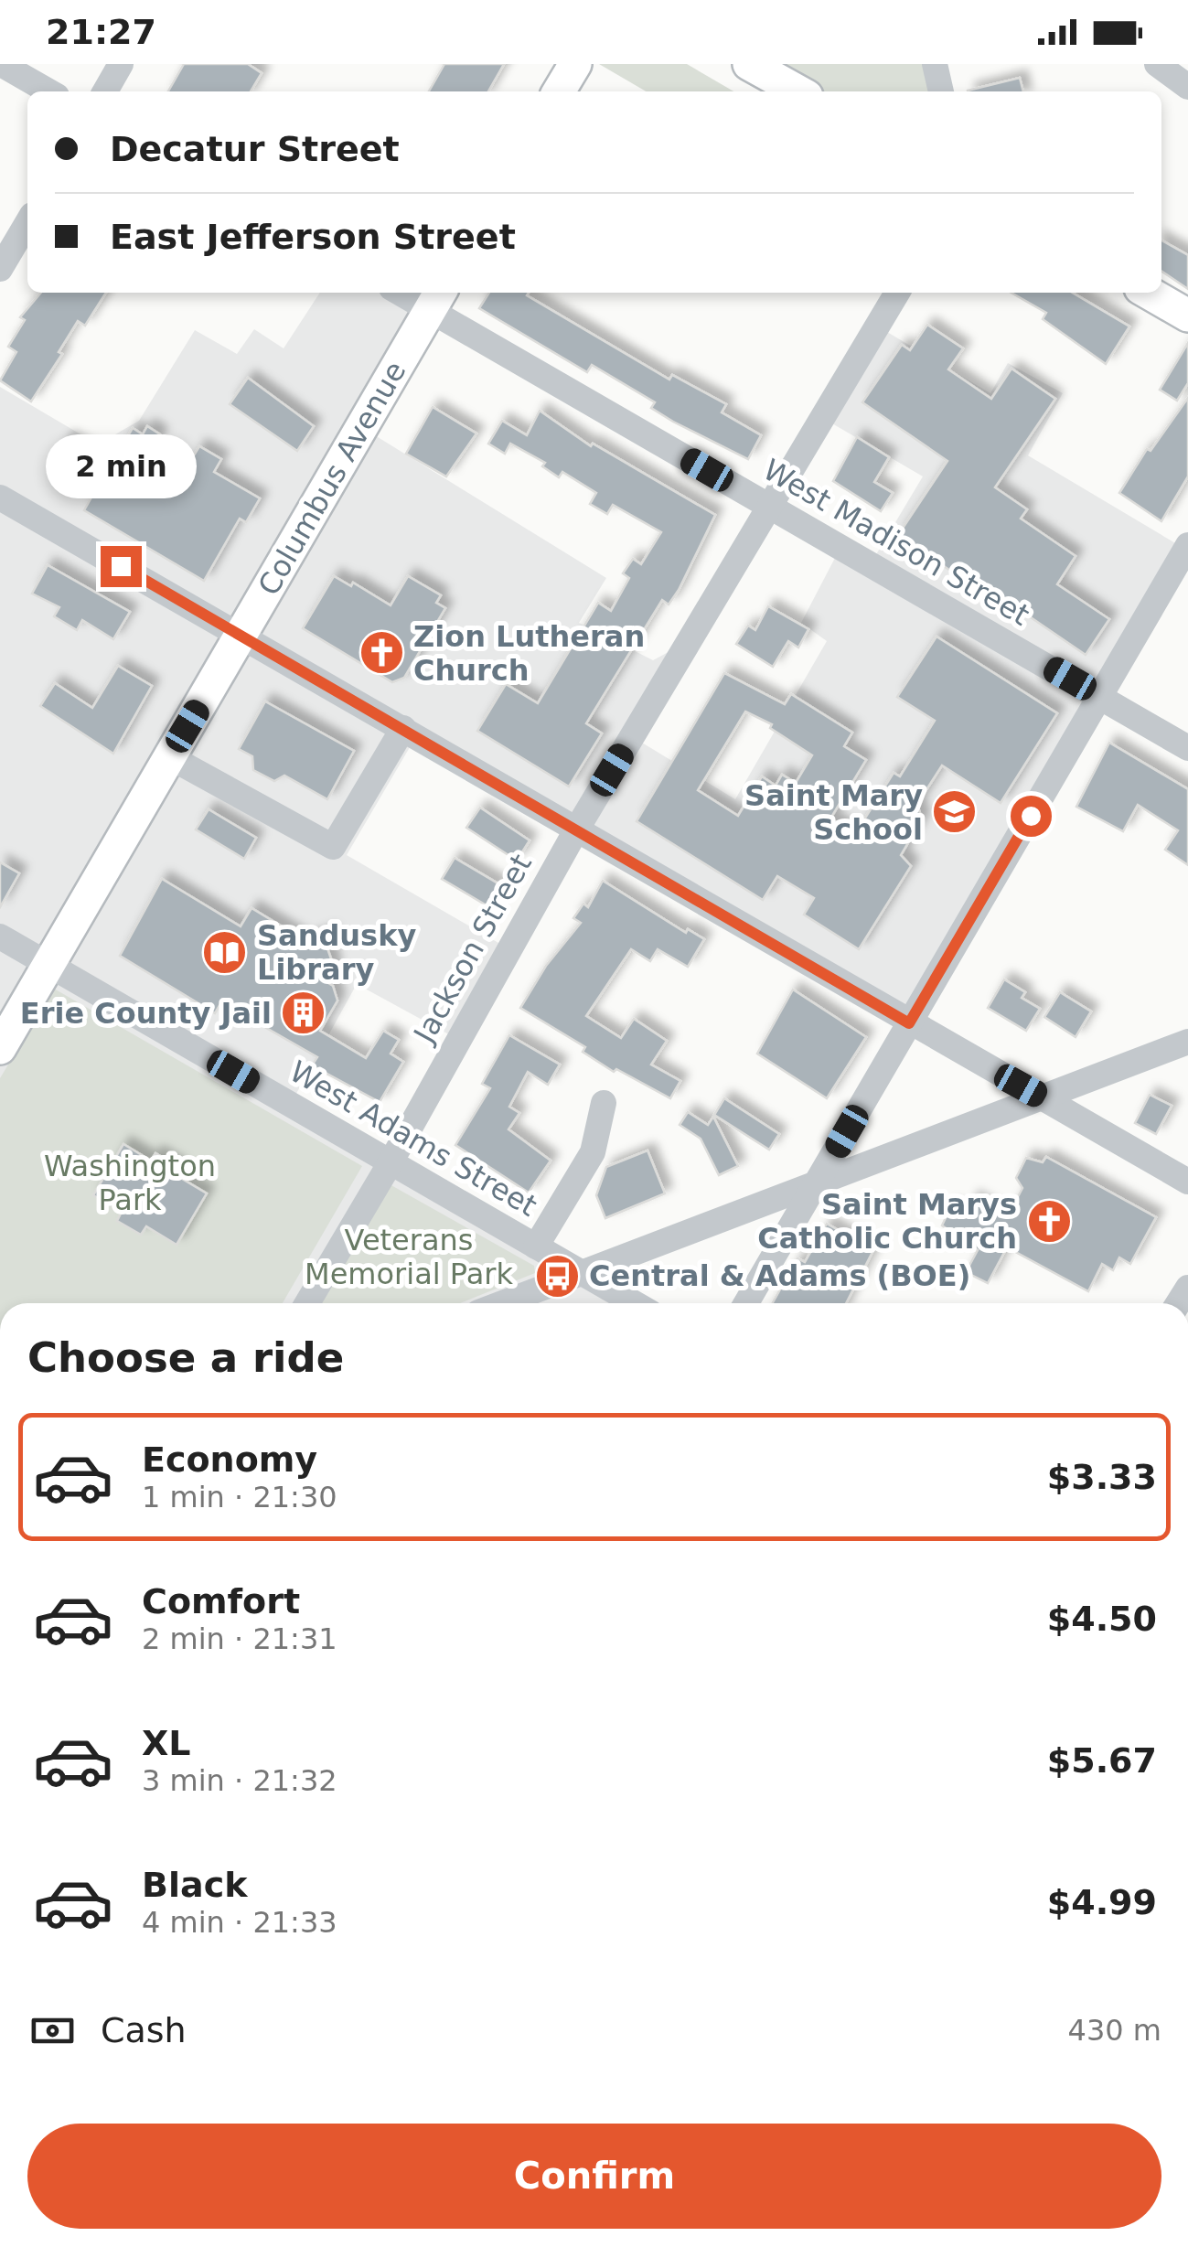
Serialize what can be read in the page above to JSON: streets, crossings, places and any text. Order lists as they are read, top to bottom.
{
  "streets": {
    "main road": ["Columbus Avenue"],
    "street": ["West Madison Street", "Jackson Street", "West Adams Street"]
  },
  "crossings": [
    ["Columbus Avenue", "West Madison Street"],
    ["Columbus Avenue", "West Adams Street"],
    ["West Madison Street", "Jackson Street"],
    ["Jackson Street", "West Adams Street"]
  ],
  "parks": ["Washington Park", "Veterans Memorial Park"],
  "places": {
    "church": ["Zion Lutheran Church", "Saint Marys Catholic Church"],
    "school or university": ["Saint Mary School"],
    "library": ["Sandusky Library"],
    "building": ["Erie County Jail"],
    "bus stop": ["Central & Adams (BOE)"]
  },
  "page": {
    "status": "21:27",
    "banner": ["Decatur Street", "East Jefferson Street"],
    "bubble": "2 min",
    "heading": "Choose a ride",
    "list": [
      {
        "name": "Economy",
        "note": "1 min · 21:30",
        "value": "$3.33"
      },
      {
        "name": "Comfort",
        "note": "2 min · 21:31",
        "value": "$4.50"
      },
      {
        "name": "XL",
        "note": "3 min · 21:32",
        "value": "$5.67"
      },
      {
        "name": "Black",
        "note": "4 min · 21:33",
        "value": "$4.99"
      }
    ],
    "pay": ["Cash", "430 m"],
    "buttons": "Confirm"
  }
}
